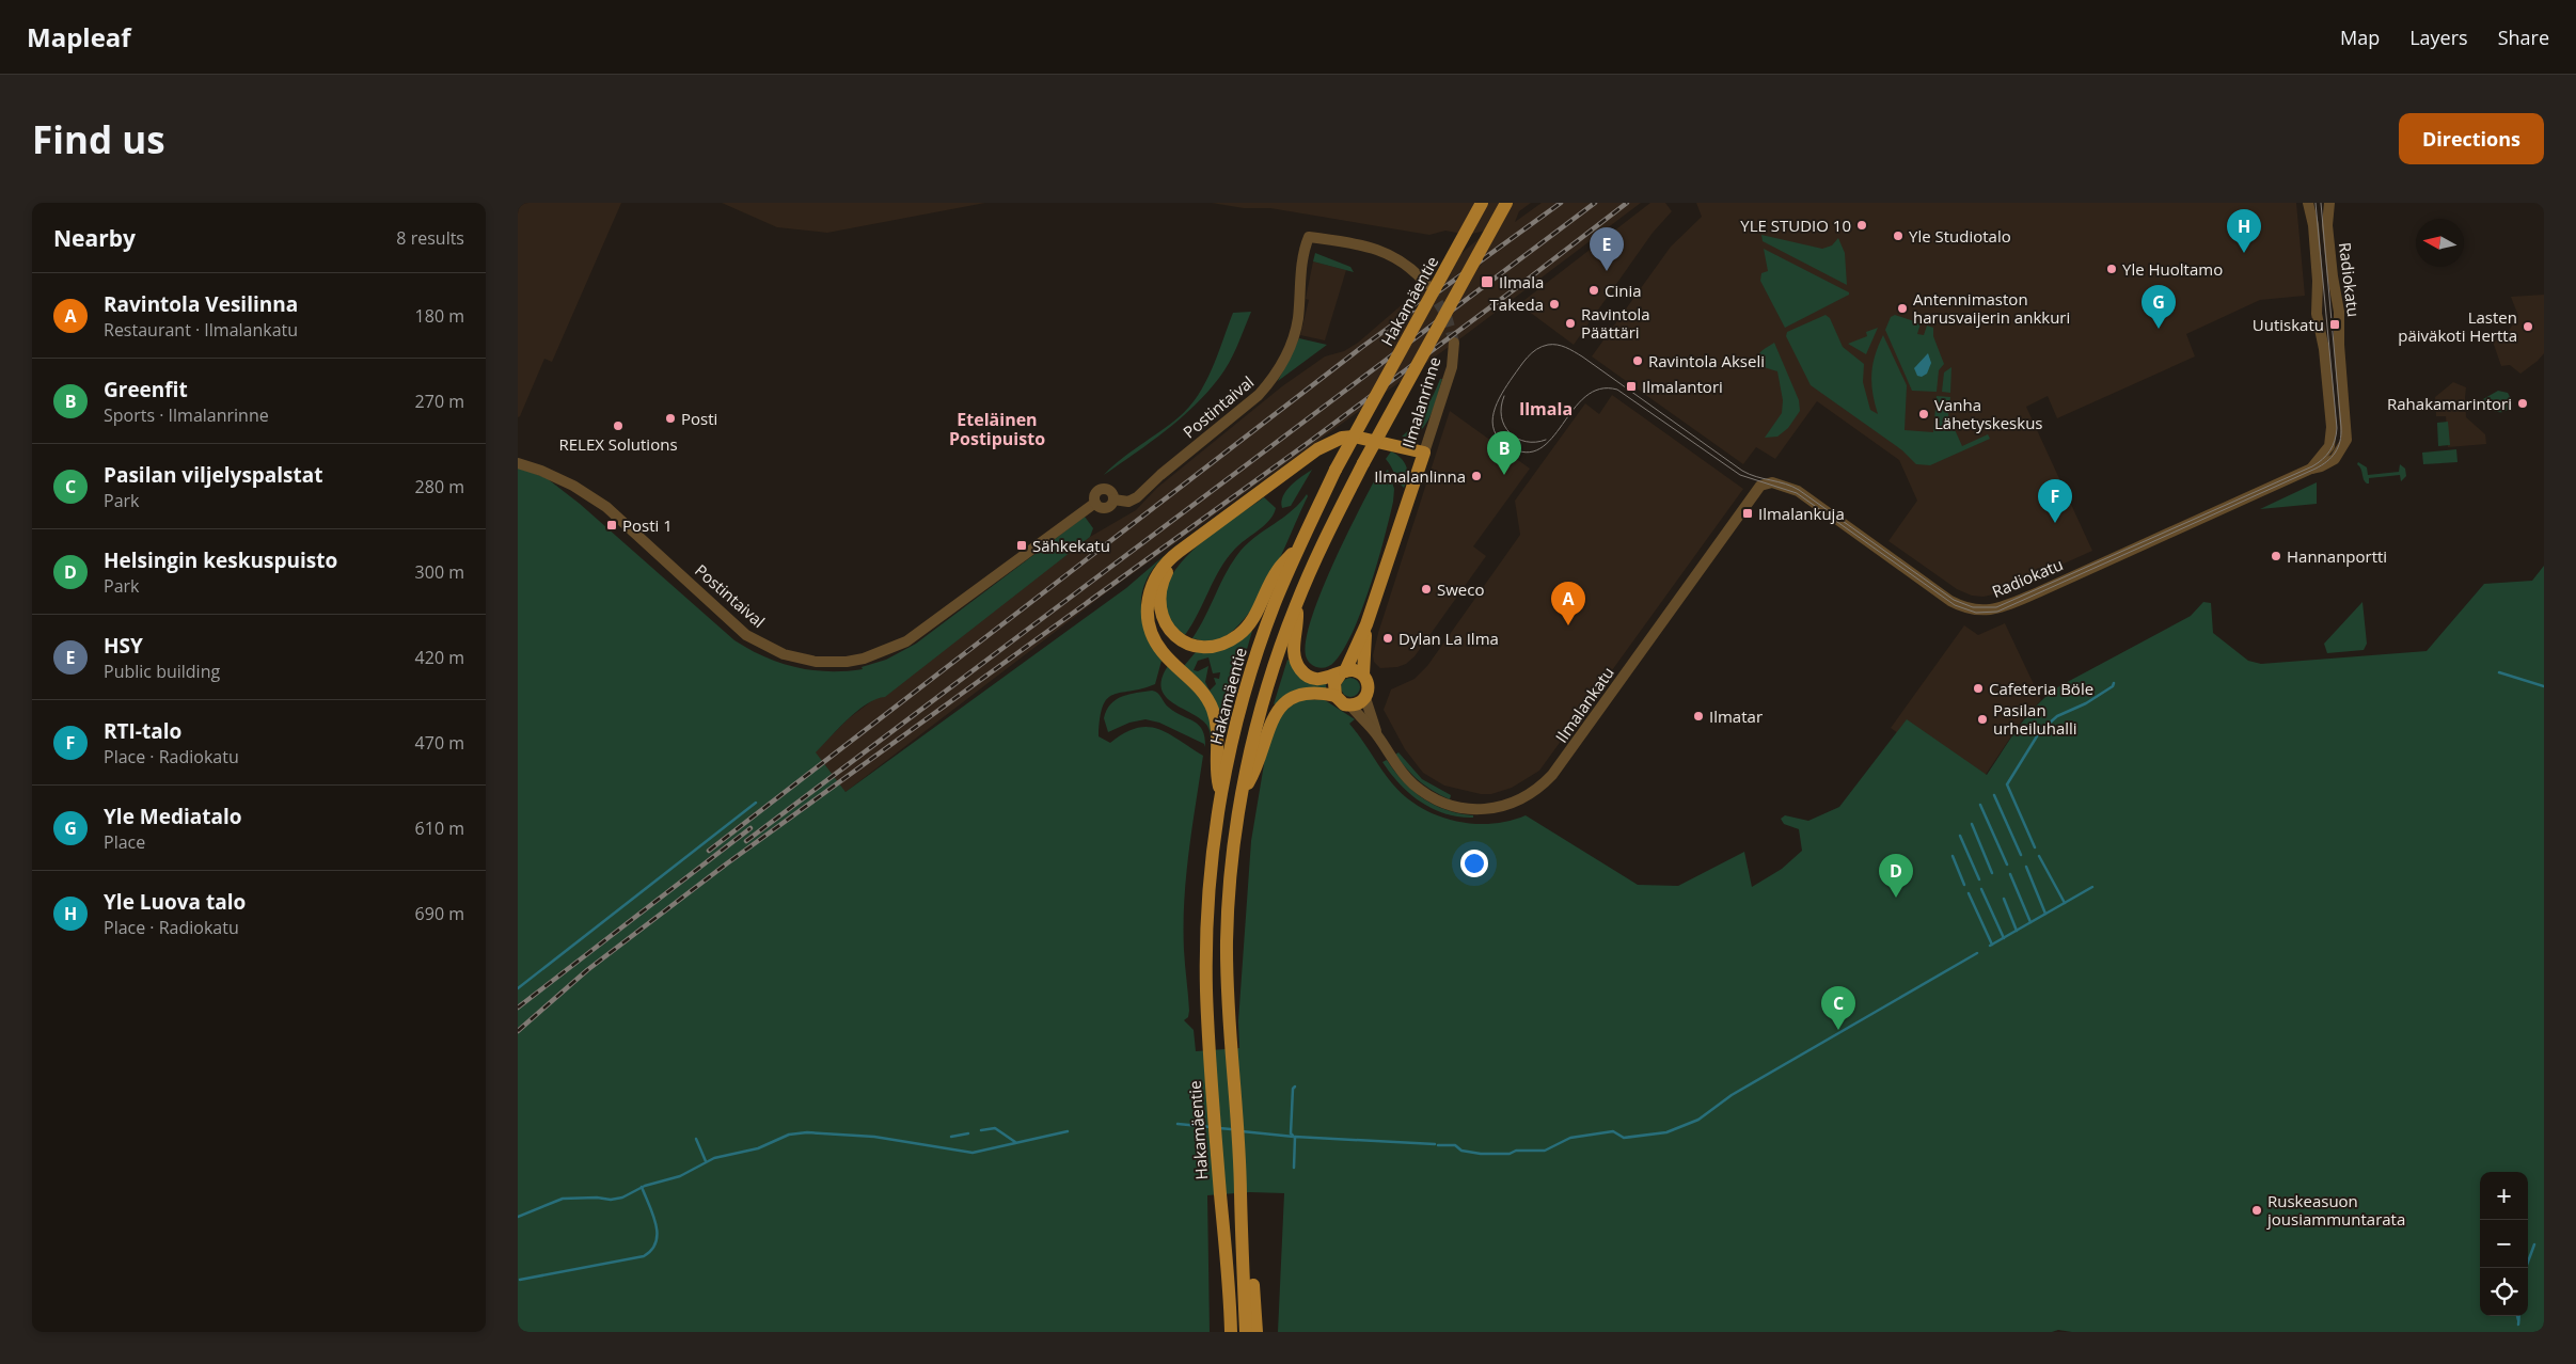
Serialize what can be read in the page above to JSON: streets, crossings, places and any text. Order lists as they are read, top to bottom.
{
  "streets": {
    "main road": ["Hakamäentie", "Ilmalanrinne"],
    "street": ["Radiokatu", "Postintaival", "Ilmalankatu"]
  },
  "crossings": [
    ["Radiokatu", "Ilmalankatu"],
    ["Ilmalanrinne", "Ilmalankatu"]
  ],
  "districts": ["Ilmala", "Eteläinen Postipuisto"],
  "places": {
    "other": [
      "YLE STUDIO 10",
      "Yle Studiotalo",
      "Yle Huoltamo",
      "Cinia",
      "Takeda",
      "Antennimaston harusvaijerin ankkuri",
      "Ravintola Päättäri",
      "Lasten päiväkoti Hertta",
      "Ravintola Akseli",
      "Rahakamarintori",
      "Vanha Lähetyskeskus",
      "Posti",
      "RELEX Solutions",
      "Ilmalanlinna",
      "Hannanportti",
      "Sweco",
      "Dylan La Ilma",
      "Cafeteria Böle",
      "Ilmatar",
      "Pasilan urheiluhalli",
      "Ruskeasuon jousiammuntarata"
    ],
    "transit": [
      "Ilmala",
      "Uutiskatu",
      "Ilmalantori",
      "Ilmalankuja",
      "Posti 1",
      "Sähkekatu"
    ]
  },
  "north": "left",
  "page": {
    "header": "Mapleaf",
    "nav": ["Map", "Layers", "Share"],
    "buttons": "Directions",
    "title": "Find us",
    "heading": ["Nearby", "8 results"],
    "pins": [
      "H",
      "E",
      "G",
      "B",
      "F",
      "A",
      "D",
      "C"
    ],
    "list": [
      {
        "mark": "A",
        "name": "Ravintola Vesilinna",
        "note": "Restaurant · Ilmalankatu",
        "value": "180 m"
      },
      {
        "mark": "B",
        "name": "Greenfit",
        "note": "Sports · Ilmalanrinne",
        "value": "270 m"
      },
      {
        "mark": "C",
        "name": "Pasilan viljelyspalstat",
        "note": "Park",
        "value": "280 m"
      },
      {
        "mark": "D",
        "name": "Helsingin keskuspuisto",
        "note": "Park",
        "value": "300 m"
      },
      {
        "mark": "E",
        "name": "HSY",
        "note": "Public building",
        "value": "420 m"
      },
      {
        "mark": "F",
        "name": "RTI-talo",
        "note": "Place · Radiokatu",
        "value": "470 m"
      },
      {
        "mark": "G",
        "name": "Yle Mediatalo",
        "note": "Place",
        "value": "610 m"
      },
      {
        "mark": "H",
        "name": "Yle Luova talo",
        "note": "Place · Radiokatu",
        "value": "690 m"
      }
    ],
    "map_buttons": ["+", "−"]
  }
}
